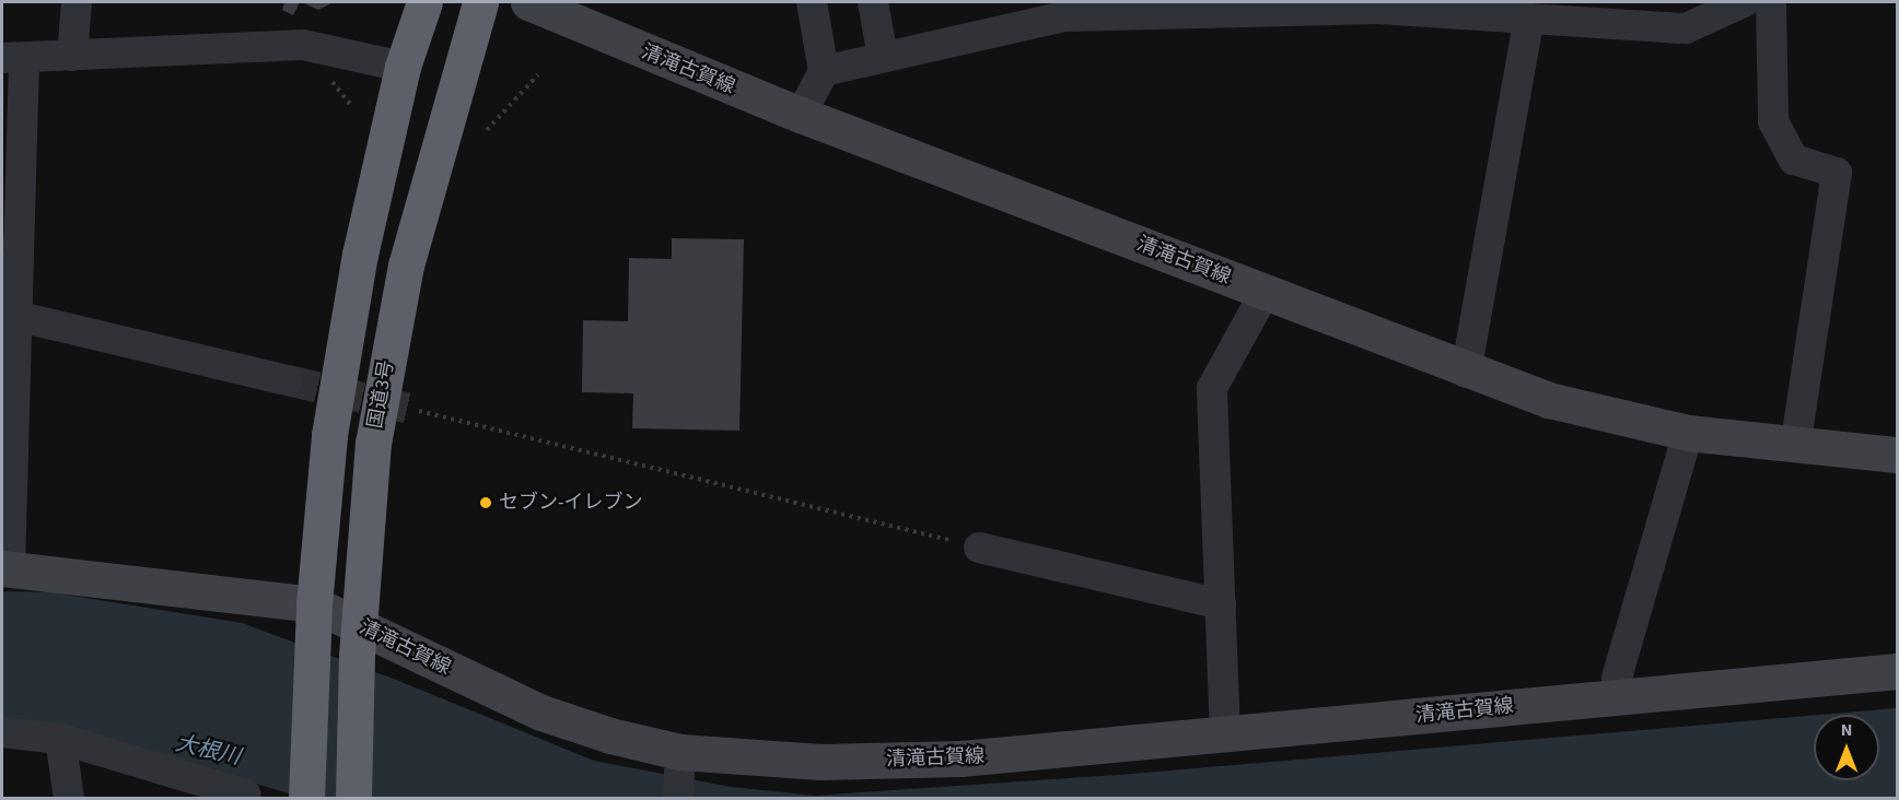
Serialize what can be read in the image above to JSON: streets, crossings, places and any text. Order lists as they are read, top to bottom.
{
  "streets": {
    "highway": ["国道3号"],
    "main road": ["清滝古賀線"]
  },
  "crossings": [
    ["清滝古賀線", "国道3号"]
  ],
  "water": ["大根川"],
  "places": ["セブン-イレブン"],
  "north": "top"
}
